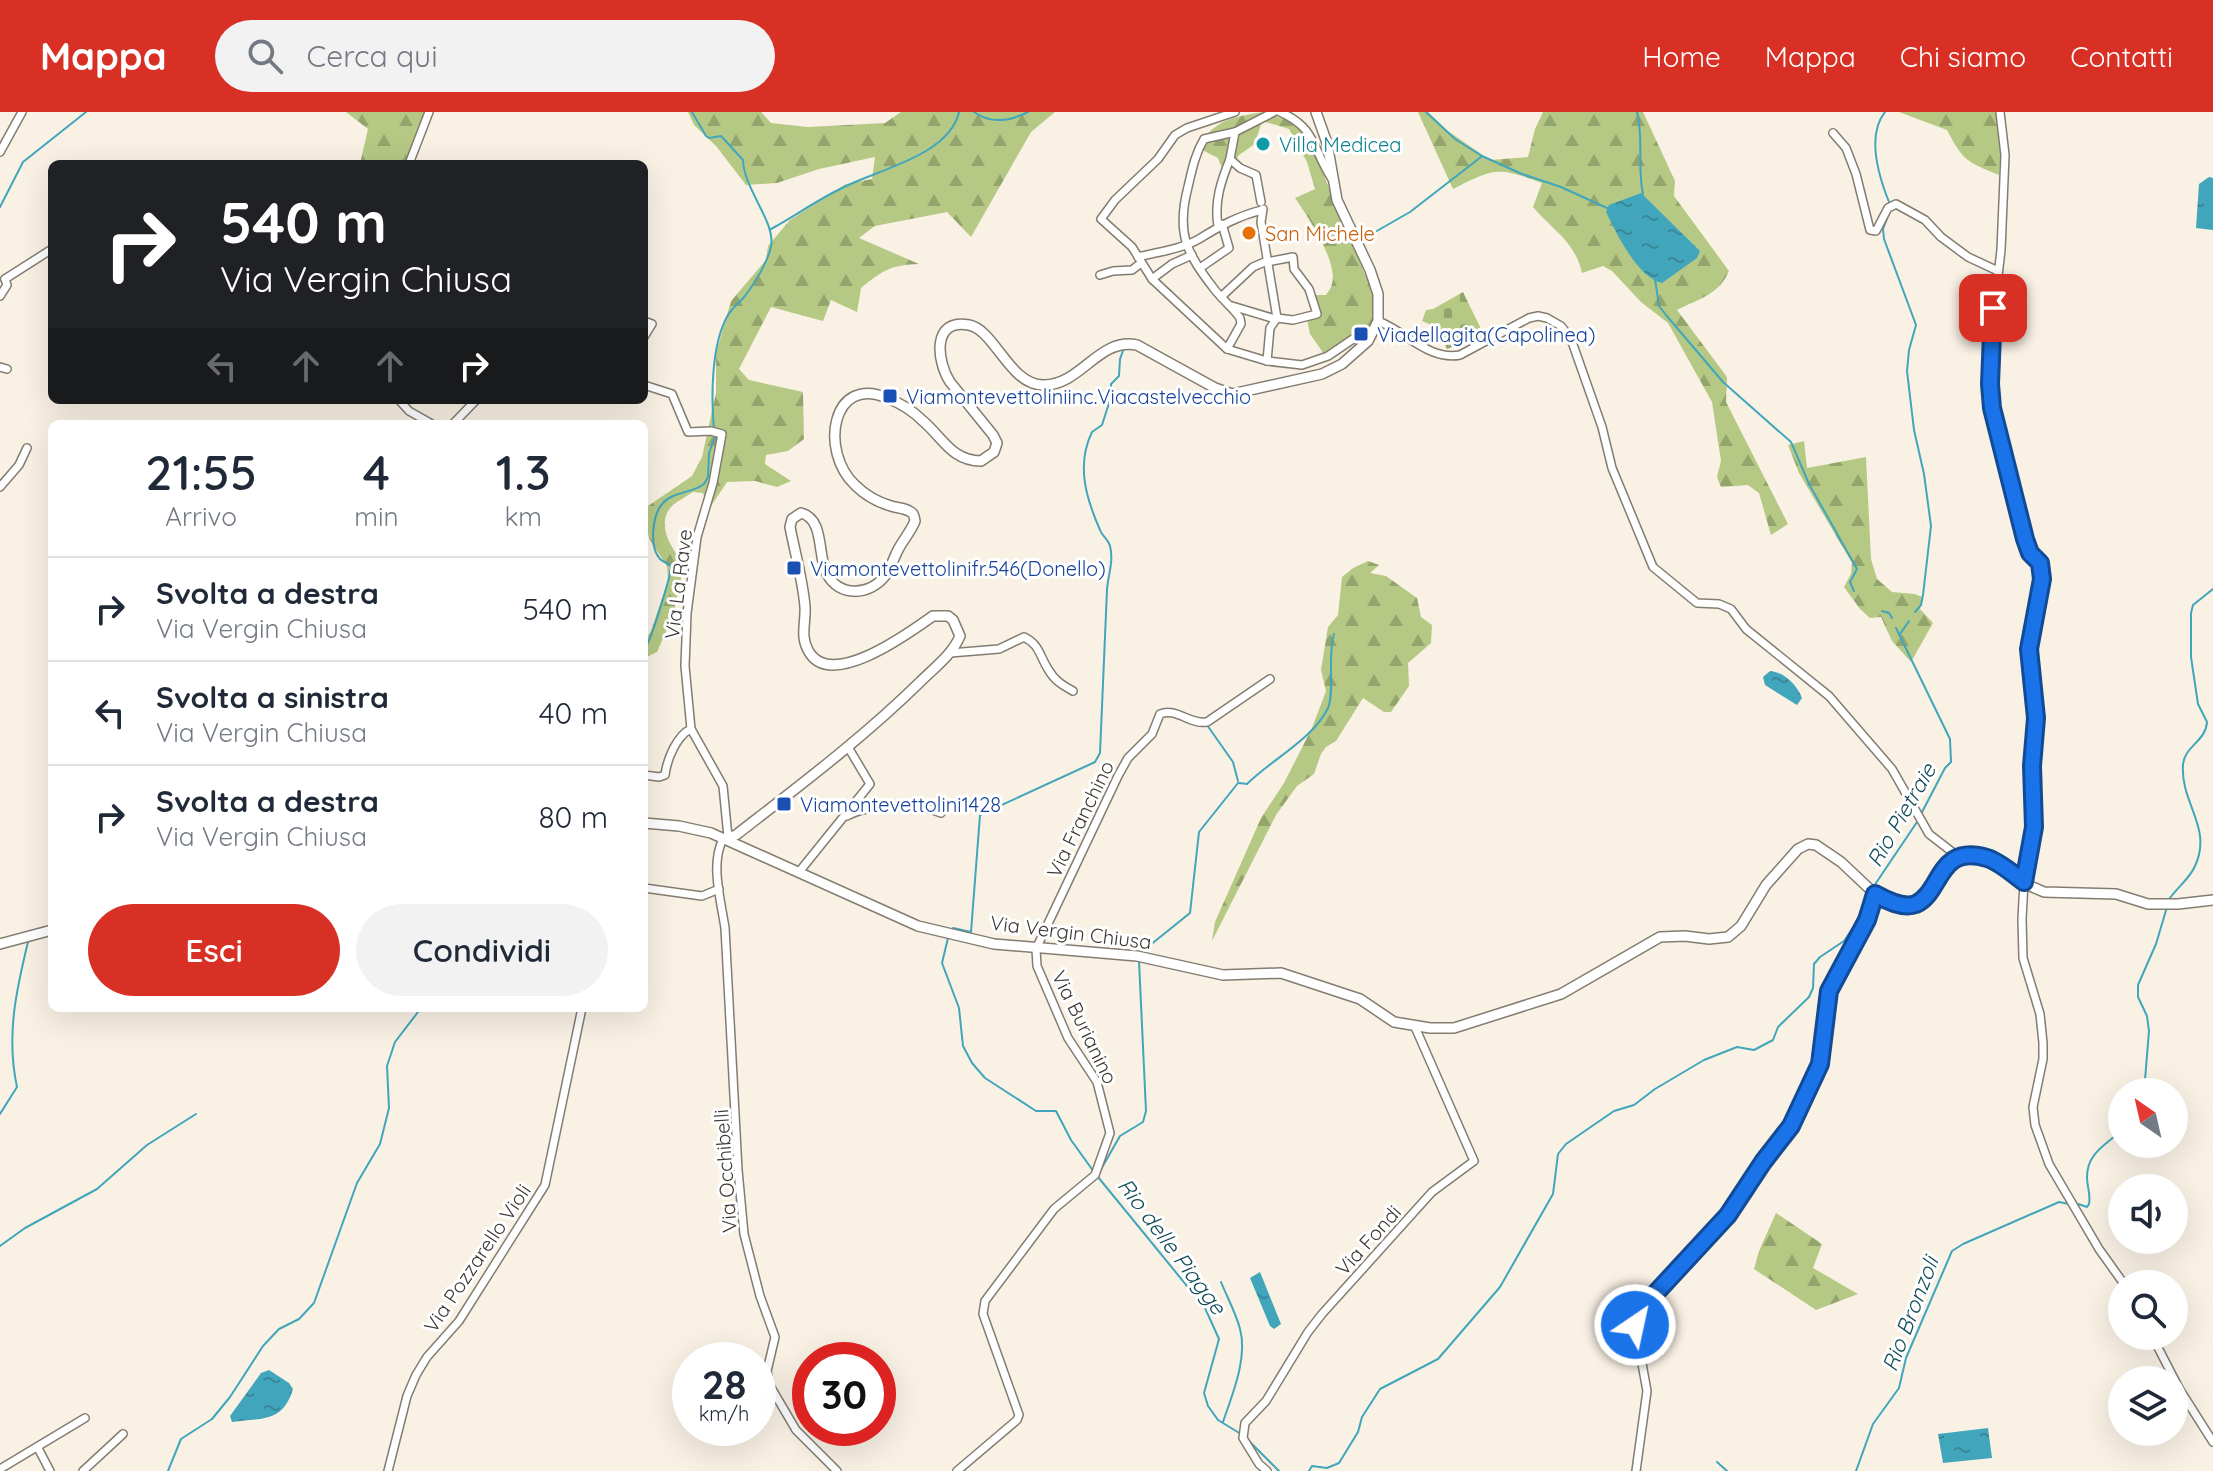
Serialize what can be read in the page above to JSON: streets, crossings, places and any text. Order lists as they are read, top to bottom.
{
  "streets": {
    "street": [
      "Via La Rave",
      "Via Franchino",
      "Via Vergin Chiusa",
      "Via Burianino",
      "Via Occhibelli",
      "Via Fondi",
      "Via Pozzarello Violi"
    ]
  },
  "crossings": [
    ["Via La Rave", "Via Vergin Chiusa"],
    ["Via La Rave", "Via Occhibelli"],
    ["Via Franchino", "Via Vergin Chiusa"],
    ["Via Franchino", "Via Burianino"],
    ["Via Vergin Chiusa", "Via Burianino"],
    ["Via Vergin Chiusa", "Via Occhibelli"],
    ["Via Vergin Chiusa", "Via Fondi"]
  ],
  "water": ["Rio Pietraie", "Rio delle Piagge", "Rio Bronzoli"],
  "places": {
    "other": ["Villa Medicea", "San Michele"],
    "transit": [
      "Viadellagita(Capolinea)",
      "Viamontevettoliniinc.Viacastelvecchio",
      "Viamontevettolinifr.546(Donello)",
      "Viamontevettolini1428"
    ]
  },
  "north": "top left",
  "page": {
    "header": "Mappa",
    "search": "Cerca qui",
    "nav": [
      "Home",
      "Mappa",
      "Chi siamo",
      "Contatti"
    ],
    "turn": ["540 m", "Via Vergin Chiusa"],
    "eta": [
      "21:55",
      "Arrivo",
      "4",
      "min",
      "1.3",
      "km"
    ],
    "list": [
      {
        "name": "Svolta a destra",
        "note": "Via Vergin Chiusa",
        "value": "540 m"
      },
      {
        "name": "Svolta a sinistra",
        "note": "Via Vergin Chiusa",
        "value": "40 m"
      },
      {
        "name": "Svolta a destra",
        "note": "Via Vergin Chiusa",
        "value": "80 m"
      }
    ],
    "buttons": ["Esci", "Condividi"],
    "speed": "28 km/h",
    "limit": "30"
  }
}
